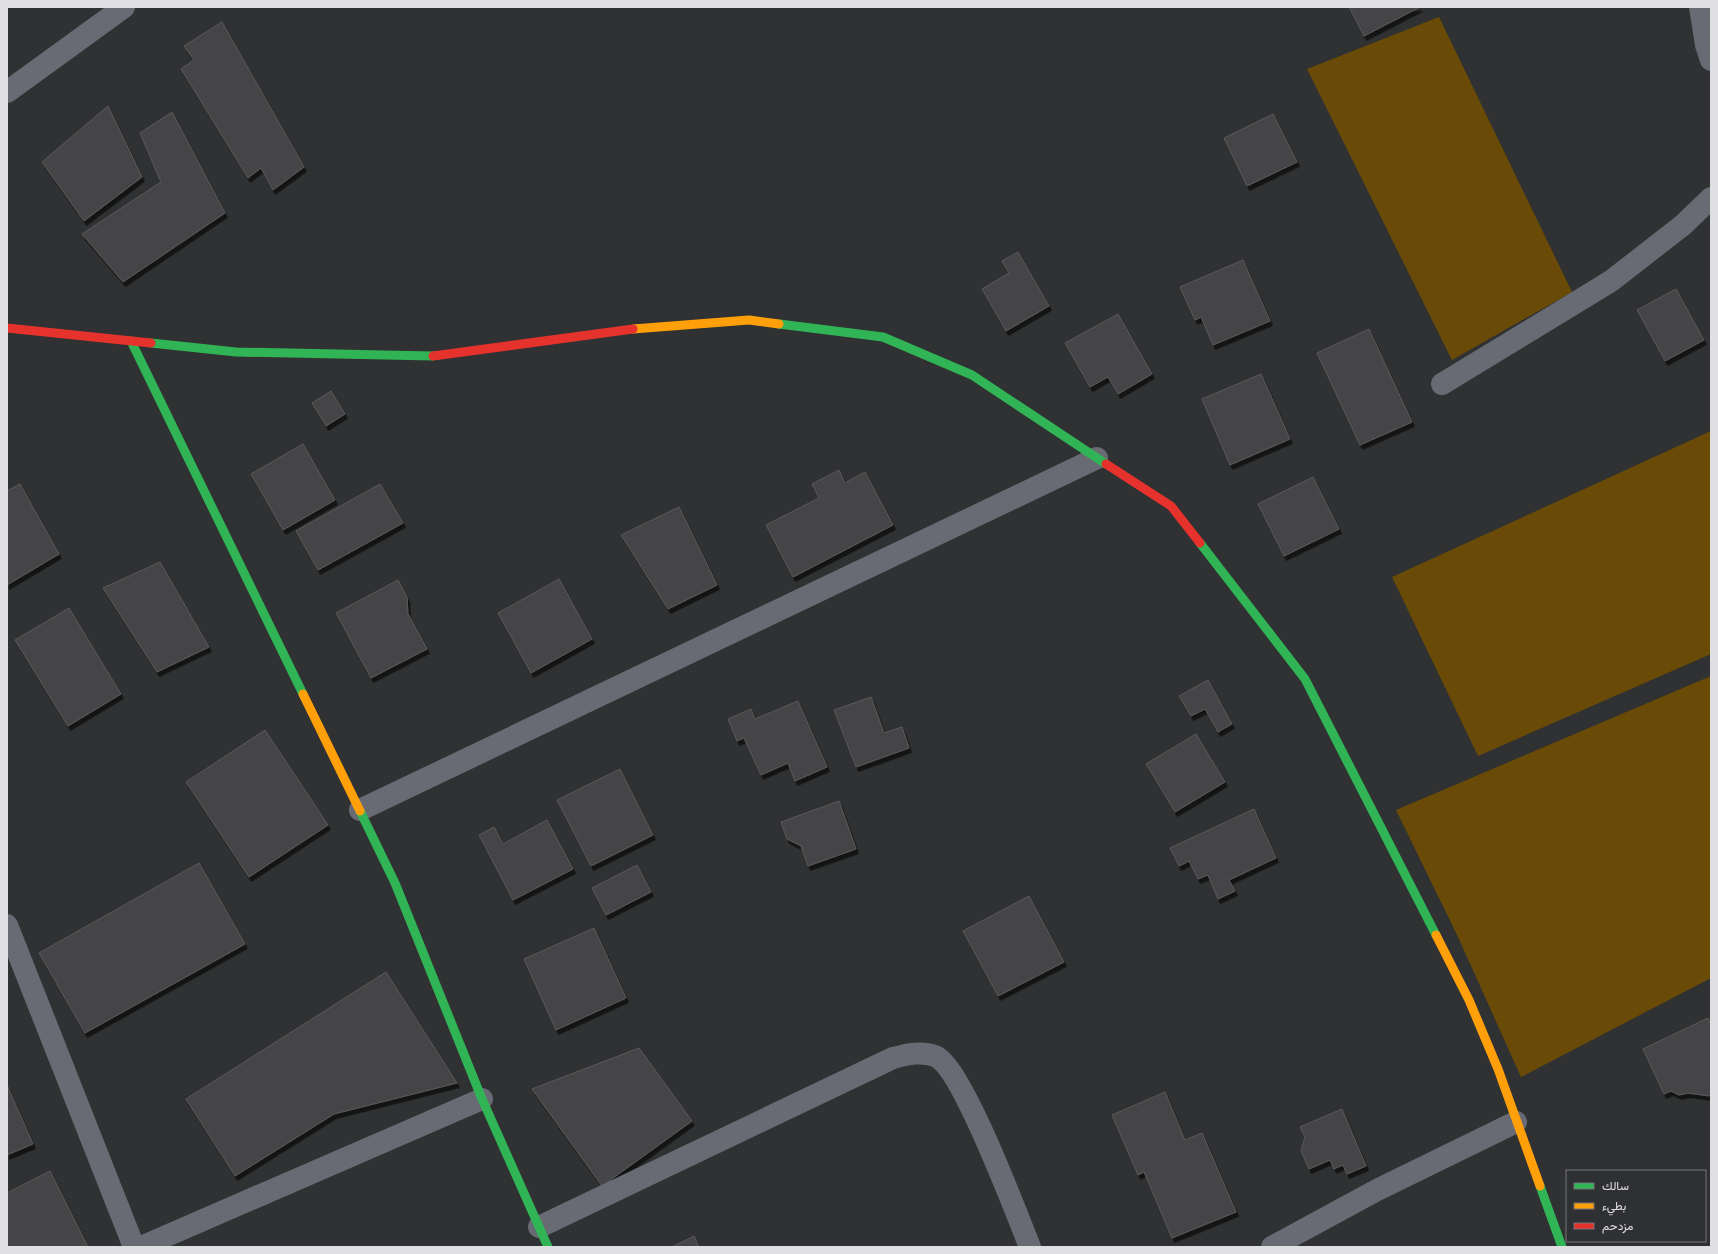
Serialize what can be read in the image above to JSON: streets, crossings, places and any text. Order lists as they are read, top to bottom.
{
  "legend": ["سالك", "بطيء", "مزدحم"]
}
